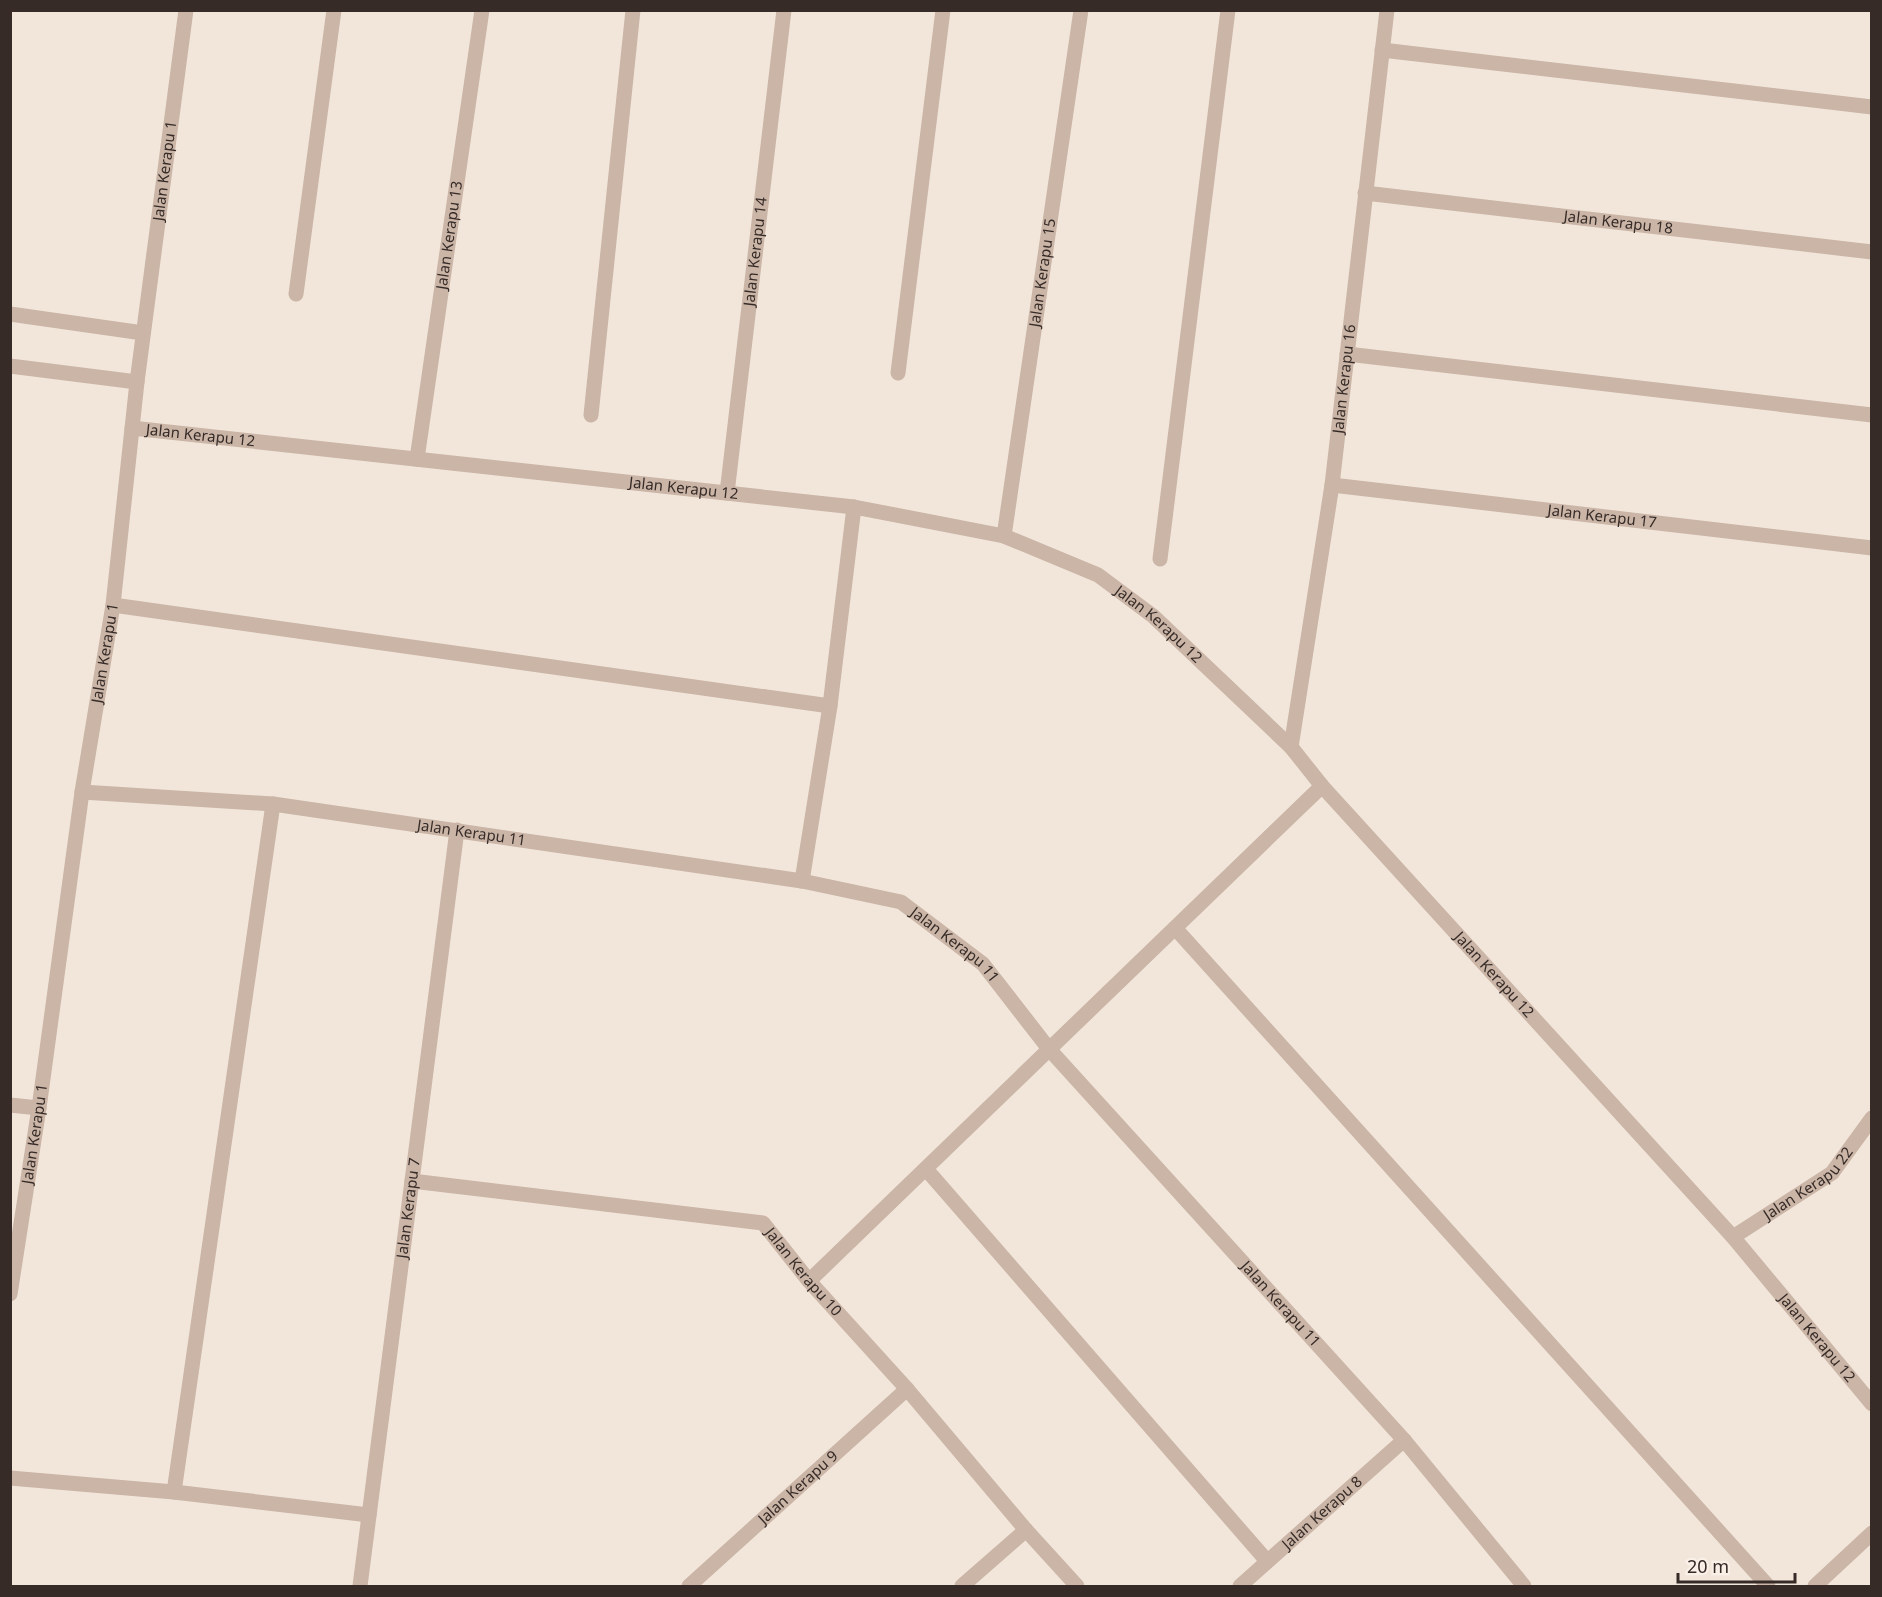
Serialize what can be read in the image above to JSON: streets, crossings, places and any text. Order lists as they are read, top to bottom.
{
  "streets": {
    "street": [
      "Jalan Kerapu 1",
      "Jalan Kerapu 18",
      "Jalan Kerapu 13",
      "Jalan Kerapu 14",
      "Jalan Kerapu 15",
      "Jalan Kerapu 16",
      "Jalan Kerapu 12",
      "Jalan Kerapu 17",
      "Jalan Kerapu 11",
      "Jalan Kerapu 22",
      "Jalan Kerapu 7",
      "Jalan Kerapu 10",
      "Jalan Kerapu 9",
      "Jalan Kerapu 8"
    ]
  },
  "crossings": [
    ["Jalan Kerapu 1", "Jalan Kerapu 12"],
    ["Jalan Kerapu 1", "Jalan Kerapu 11"],
    ["Jalan Kerapu 18", "Jalan Kerapu 16"],
    ["Jalan Kerapu 13", "Jalan Kerapu 12"],
    ["Jalan Kerapu 14", "Jalan Kerapu 12"],
    ["Jalan Kerapu 15", "Jalan Kerapu 12"],
    ["Jalan Kerapu 16", "Jalan Kerapu 12"],
    ["Jalan Kerapu 16", "Jalan Kerapu 17"],
    ["Jalan Kerapu 12", "Jalan Kerapu 22"],
    ["Jalan Kerapu 11", "Jalan Kerapu 7"],
    ["Jalan Kerapu 11", "Jalan Kerapu 8"],
    ["Jalan Kerapu 7", "Jalan Kerapu 10"],
    ["Jalan Kerapu 10", "Jalan Kerapu 9"]
  ],
  "scale_bar": "20 m"
}
